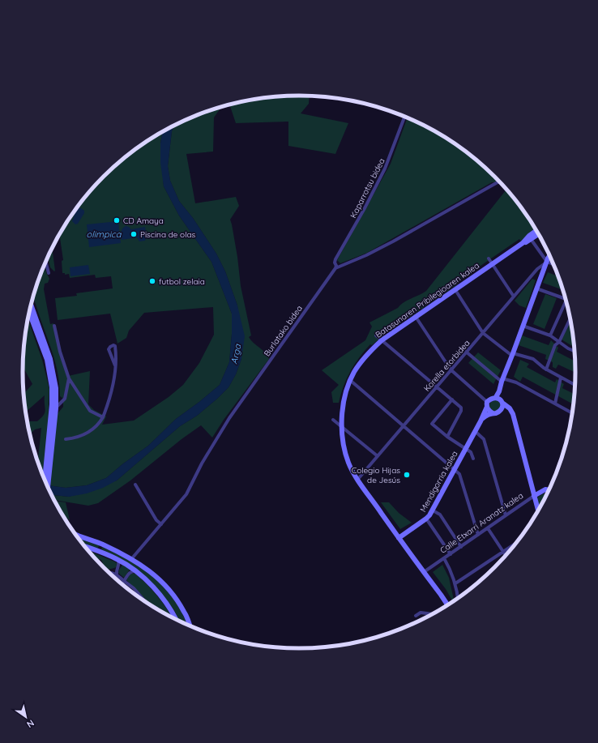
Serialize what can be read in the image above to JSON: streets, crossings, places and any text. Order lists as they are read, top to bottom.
{
  "streets": {
    "street": [
      "Kaparrotsu bidea",
      "Batasunaren Pribilegioaren kalea",
      "Burlatako bidea",
      "Korella etorbidea",
      "Mendigorria kalea",
      "Calle Etxarri Aranatz kalea"
    ]
  },
  "crossings": [
    ["Kaparrotsu bidea", "Burlatako bidea"],
    ["Batasunaren Pribilegioaren kalea", "Korella etorbidea"],
    ["Batasunaren Pribilegioaren kalea", "Mendigorria kalea"],
    ["Batasunaren Pribilegioaren kalea", "Calle Etxarri Aranatz kalea"]
  ],
  "water": ["olimpica", "Arga"],
  "places": [
    "CD Amaya",
    "Piscina de olas",
    "futbol zelaia",
    "Colegio Hijas de Jesús"
  ],
  "north": "bottom right"
}
